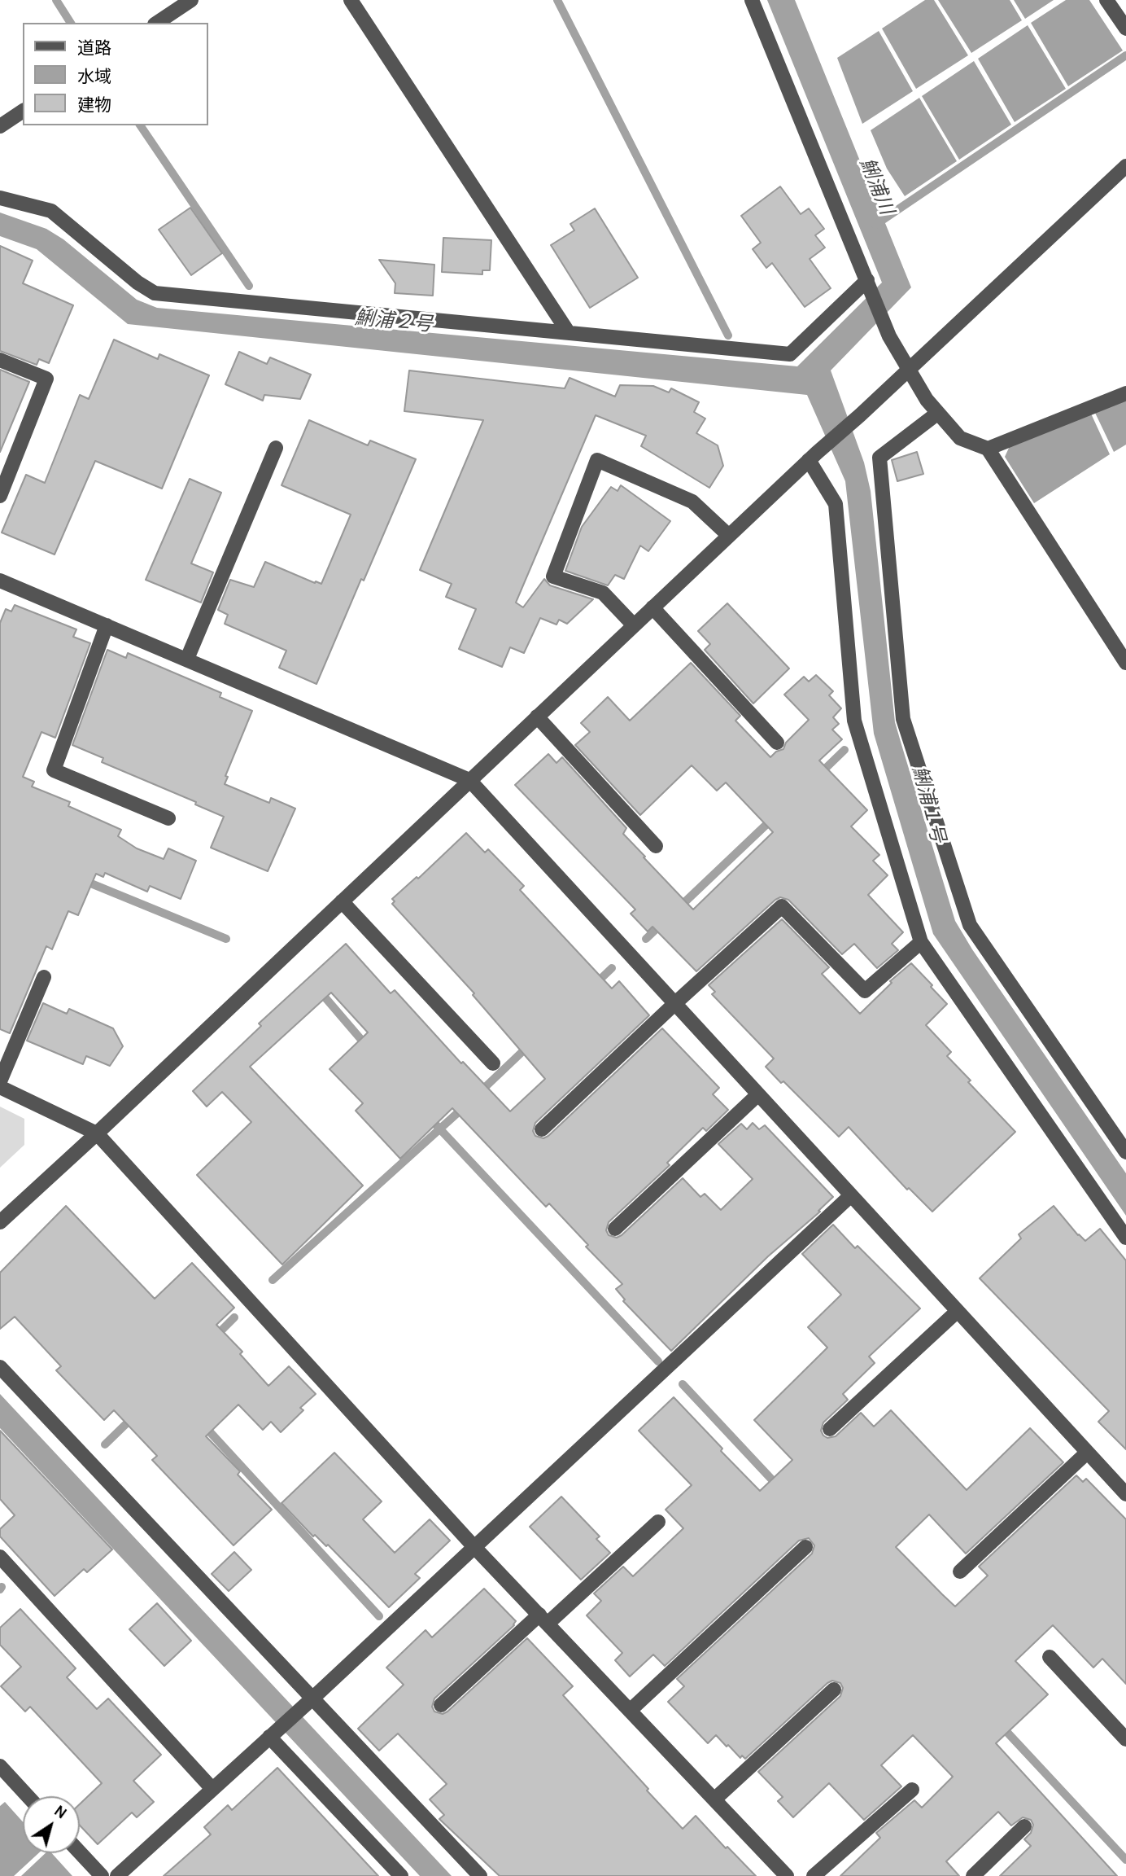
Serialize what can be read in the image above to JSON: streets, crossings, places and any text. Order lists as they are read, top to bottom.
{
  "water": ["鯏浦川", "鯏浦２号", "鯏浦１号"],
  "legend": ["道路", "水域", "建物"],
  "north": "top right"
}
